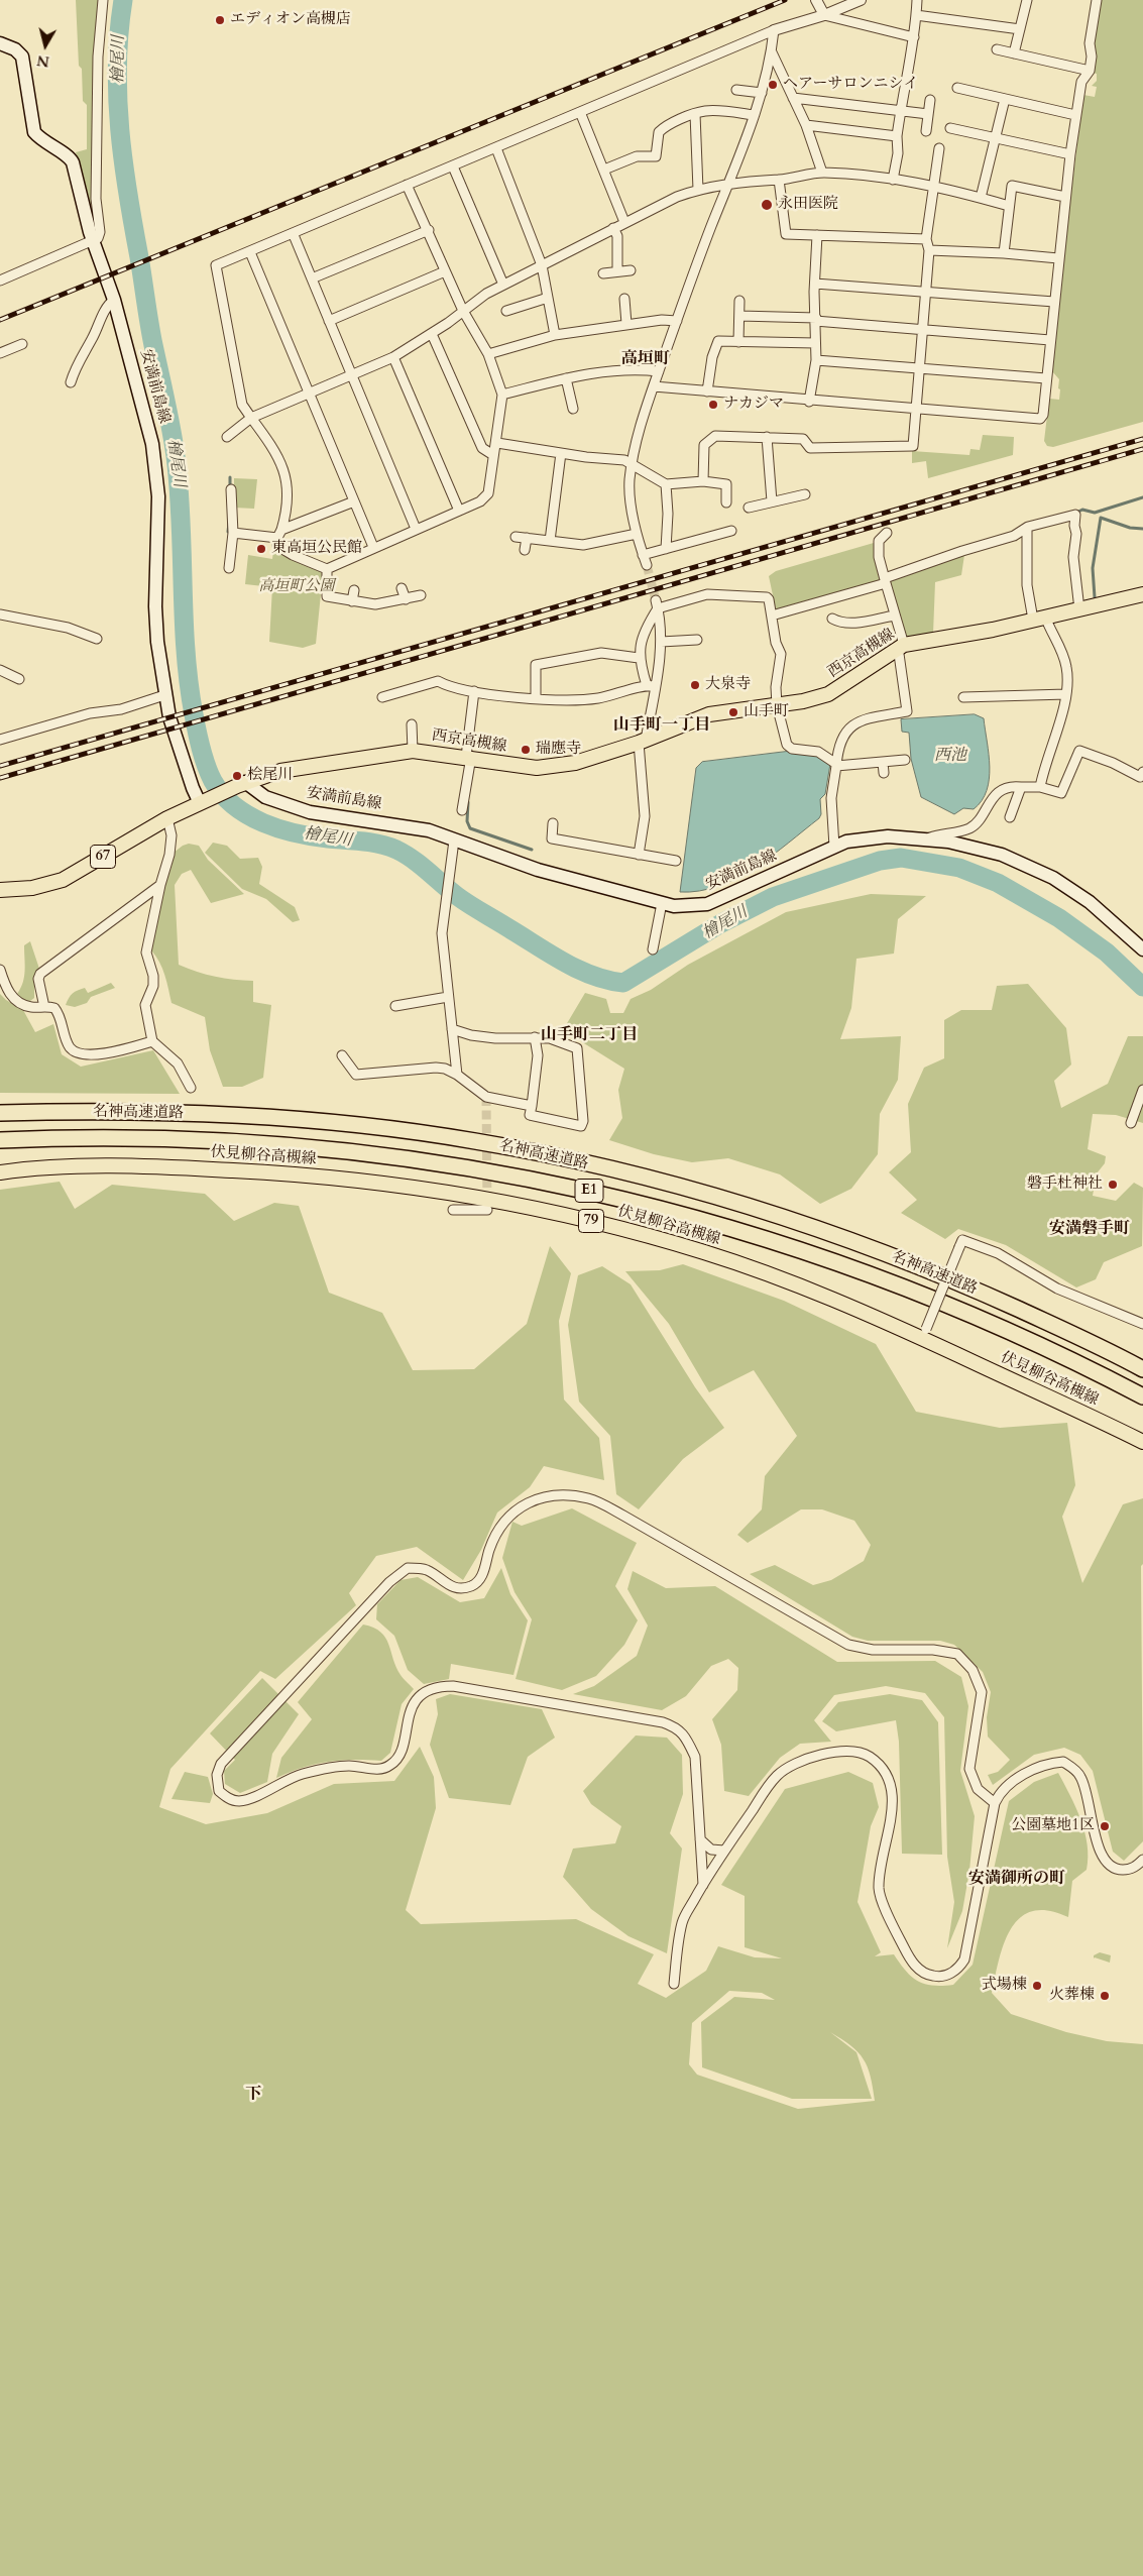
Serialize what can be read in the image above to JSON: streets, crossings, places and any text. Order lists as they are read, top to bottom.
{
  "streets": {
    "highway": ["名神高速道路", "E1"],
    "main road": [
      "安満前島線",
      "西京高槻線",
      "67",
      "伏見柳谷高槻線",
      "79"
    ]
  },
  "crossings": [
    ["安満前島線", "西京高槻線"]
  ],
  "districts": [
    "高垣町",
    "山手町一丁目",
    "山手町二丁目",
    "安満磐手町",
    "安満御所の町",
    "下"
  ],
  "water": ["檜尾川", "西池"],
  "parks": ["高垣町公園"],
  "places": [
    "エディオン高槻店",
    "ヘアーサロンニシイ",
    "永田医院",
    "ナカジマ",
    "東高垣公民館",
    "大泉寺",
    "山手町",
    "瑞應寺",
    "桧尾川",
    "磐手杜神社",
    "公園墓地1区",
    "式場棟",
    "火葬棟"
  ],
  "north": "bottom"
}
